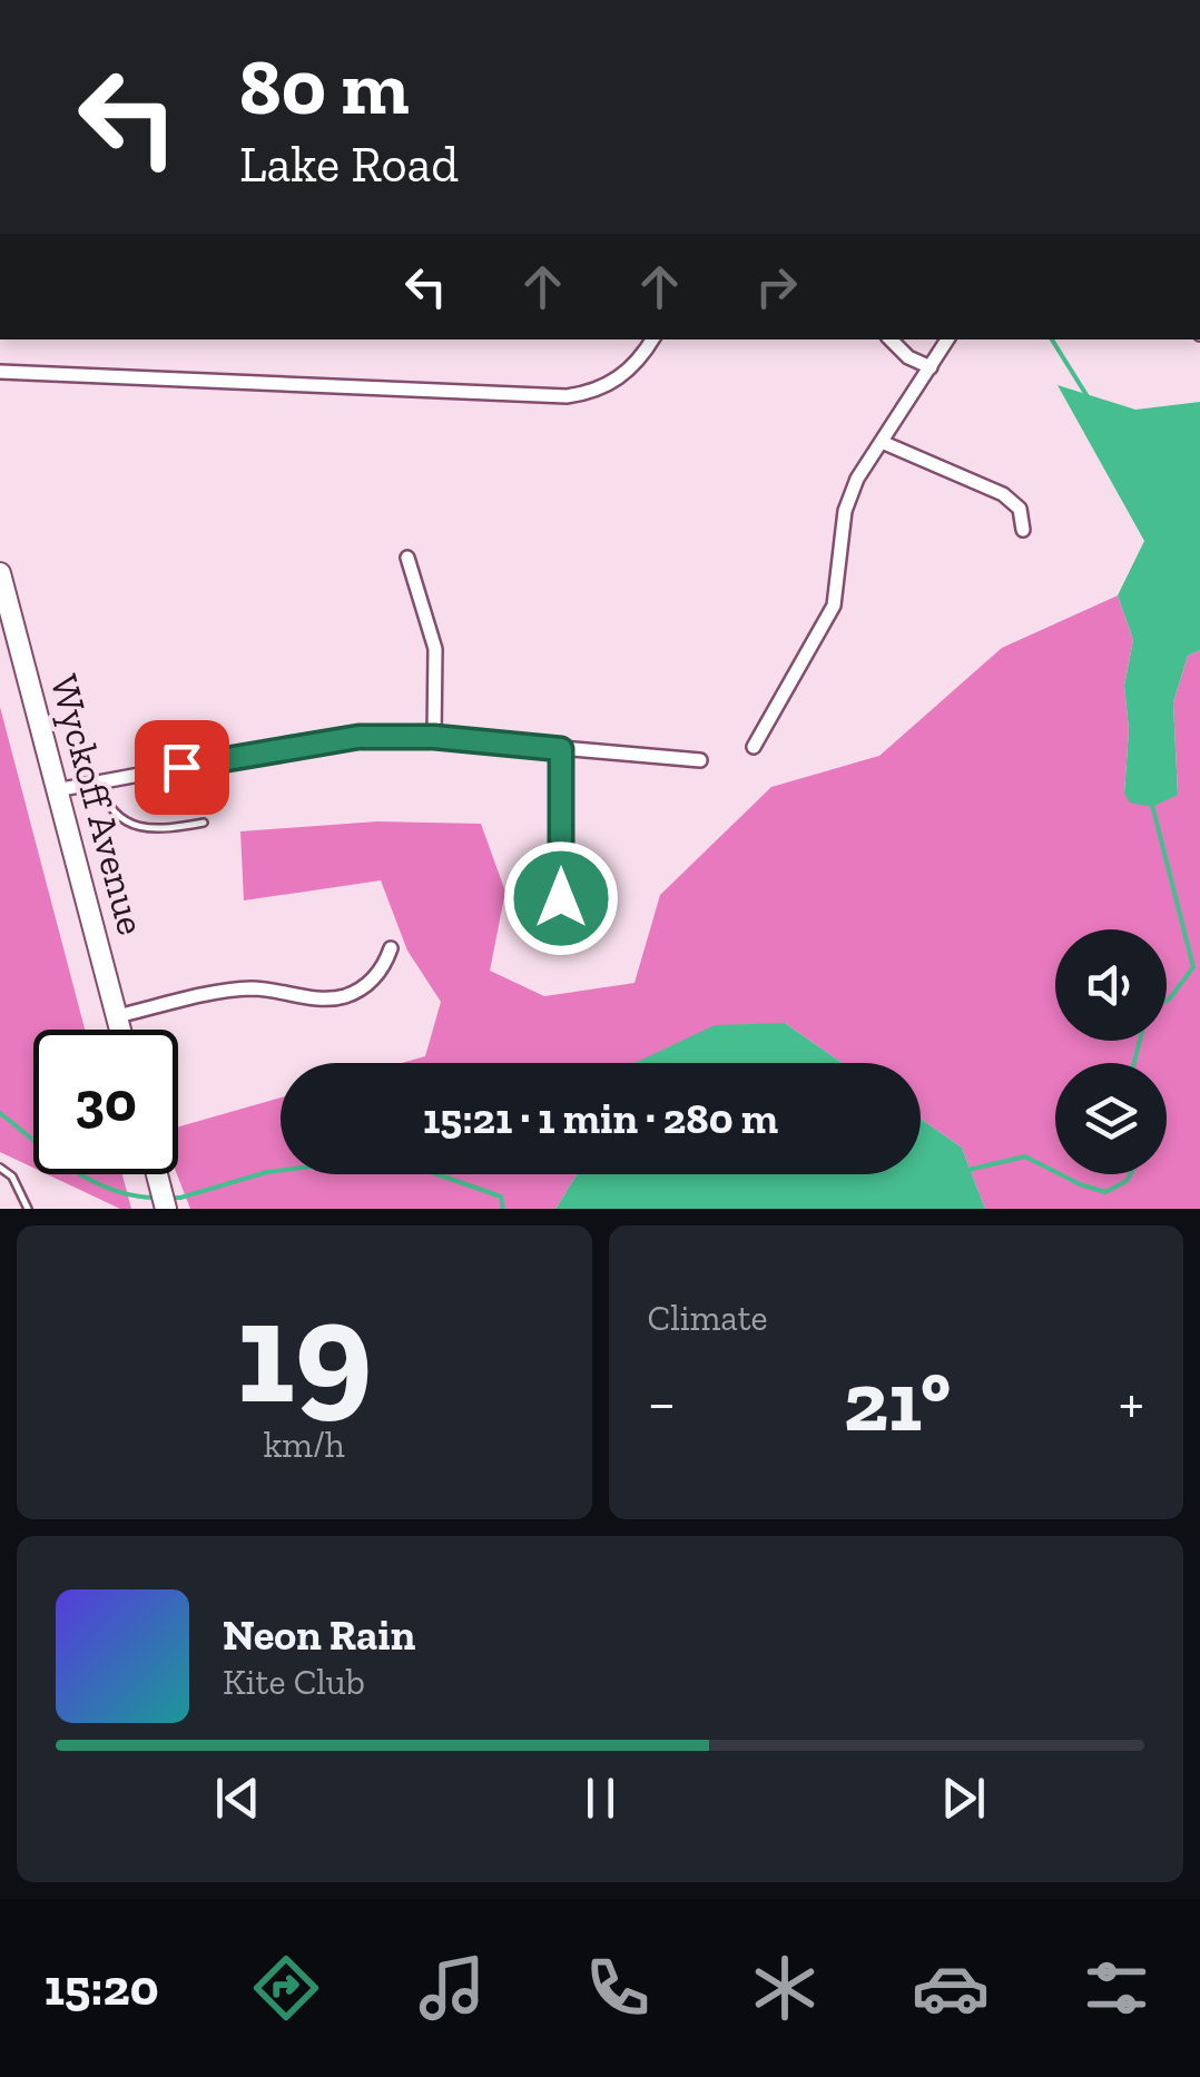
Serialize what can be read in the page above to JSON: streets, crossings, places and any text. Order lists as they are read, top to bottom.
{
  "streets": {
    "main road": ["Wyckoff Avenue"]
  },
  "page": {
    "turn": ["80 m", "Lake Road"],
    "limit": "30",
    "trip": "15:21 · 1 min · 280 m",
    "tile": [
      ["19", "km/h"],
      "Climate"
    ],
    "heat": ["−", "21°", "+"],
    "song": ["Neon Rain", "Kite Club"],
    "tabs": "15:20"
  }
}
